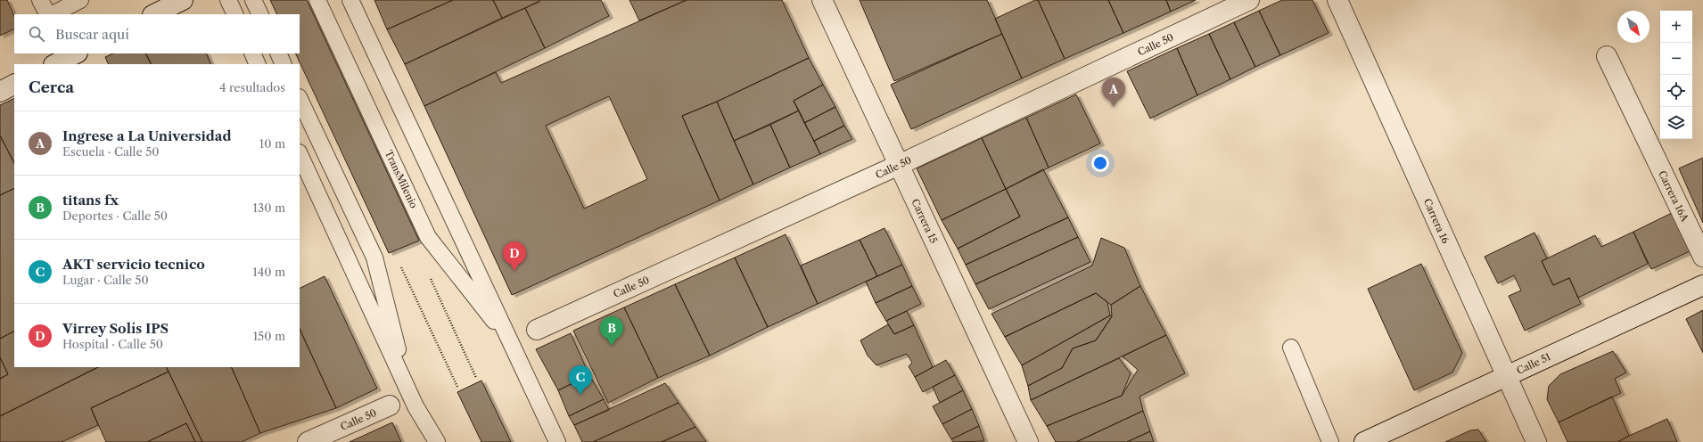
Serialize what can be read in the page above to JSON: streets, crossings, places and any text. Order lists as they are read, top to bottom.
{
  "streets": {
    "street": [
      "Calle 50",
      "Carrera 16A",
      "Carrera 15",
      "Carrera 16",
      "Calle 51"
    ],
    "lane": ["TransMilenio"]
  },
  "crossings": [
    ["Calle 50", "Carrera 15"],
    ["Carrera 16", "Calle 51"]
  ],
  "north": "bottom right",
  "page": {
    "map_buttons": ["+", "−"],
    "search": "Buscar aquí",
    "heading": ["Cerca", "4 resultados"],
    "pins": [
      "A",
      "D",
      "B",
      "C"
    ],
    "list": [
      {
        "mark": "A",
        "name": "Ingrese a La Universidad",
        "note": "Escuela · Calle 50",
        "value": "10 m"
      },
      {
        "mark": "B",
        "name": "titans fx",
        "note": "Deportes · Calle 50",
        "value": "130 m"
      },
      {
        "mark": "C",
        "name": "AKT servicio tecnico",
        "note": "Lugar · Calle 50",
        "value": "140 m"
      },
      {
        "mark": "D",
        "name": "Virrey Solís IPS",
        "note": "Hospital · Calle 50",
        "value": "150 m"
      }
    ]
  }
}
